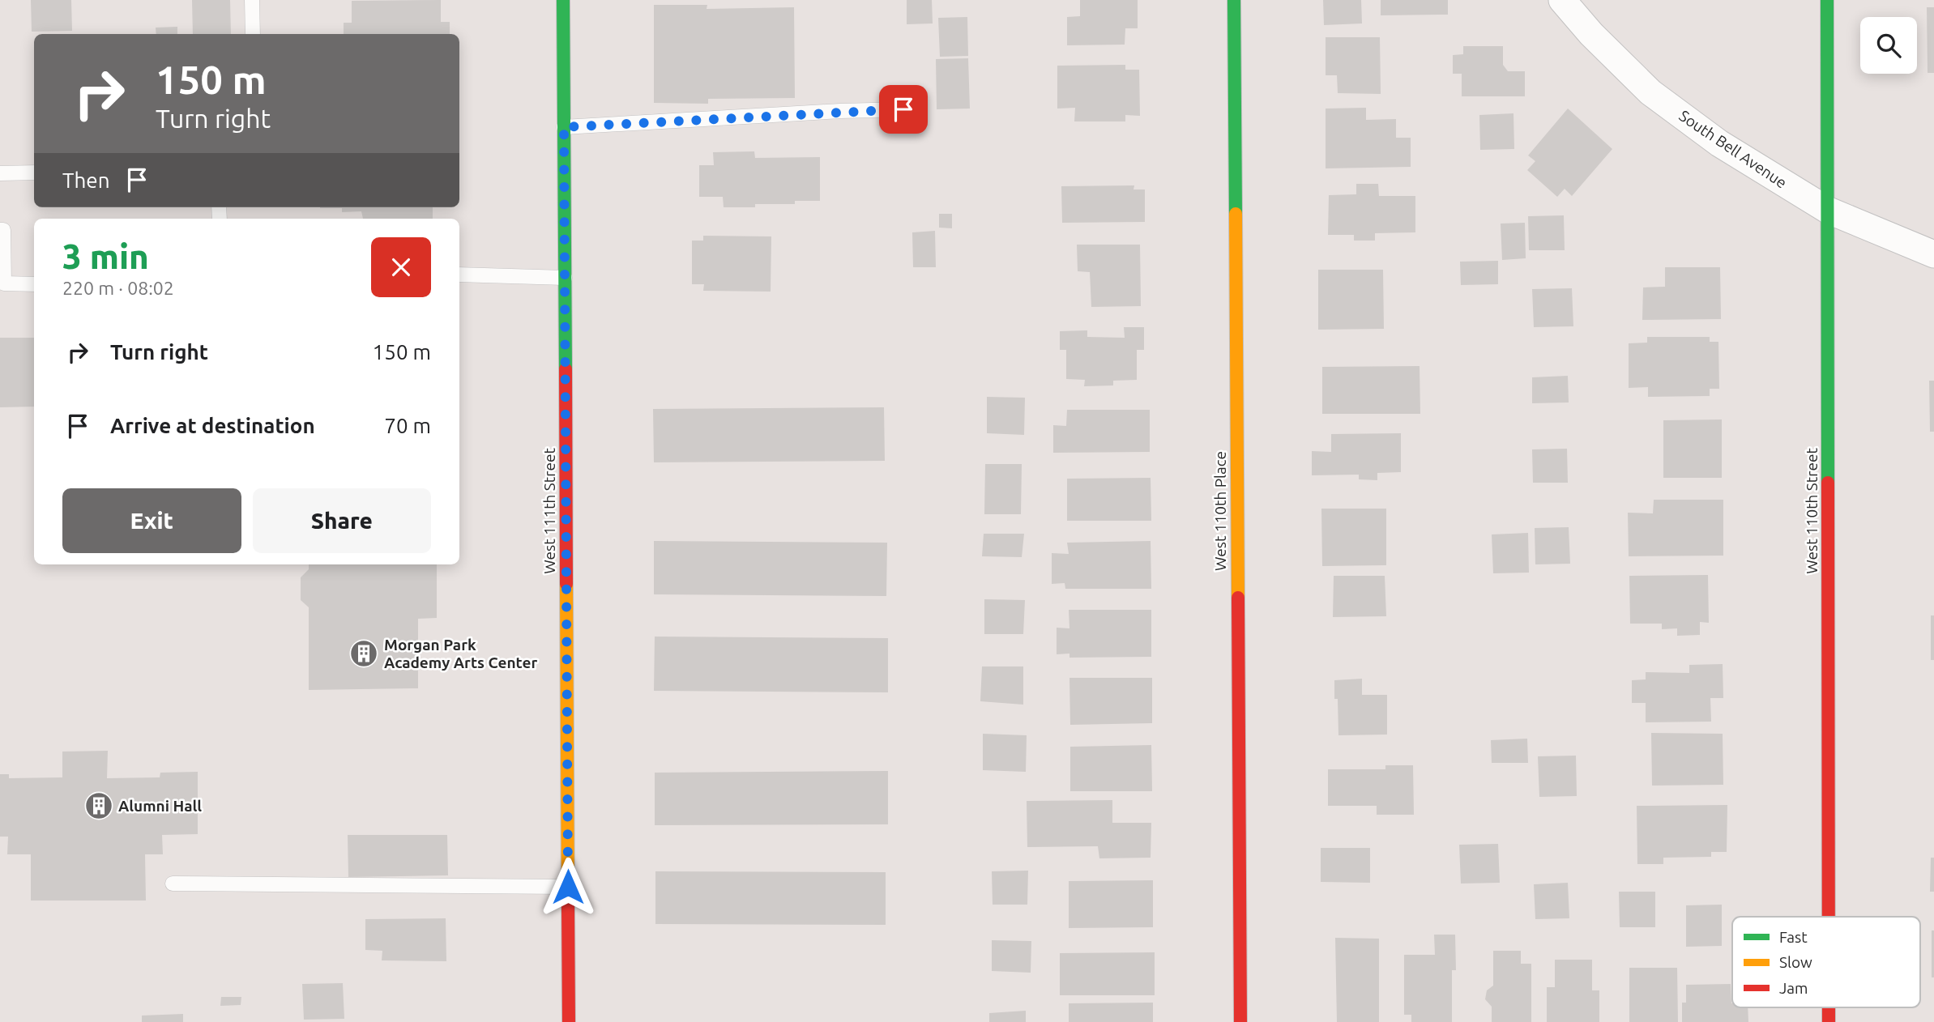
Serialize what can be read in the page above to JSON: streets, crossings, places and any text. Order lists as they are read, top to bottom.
{
  "streets": {
    "street": [
      "South Bell Avenue",
      "West 111th Street",
      "West 110th Place",
      "West 110th Street"
    ]
  },
  "crossings": [
    ["South Bell Avenue", "West 110th Street"]
  ],
  "places": {
    "building": ["Morgan Park Academy Arts Center", "Alumni Hall"]
  },
  "legend": ["Fast", "Slow", "Jam"],
  "page": {
    "turn": ["150 m", "Turn right"],
    "then": "Then",
    "heading": ["3 min", "220 m · 08:02"],
    "list": [
      {
        "name": "Turn right",
        "value": "150 m"
      },
      {
        "name": "Arrive at destination",
        "value": "70 m"
      }
    ],
    "buttons": ["Exit", "Share"]
  }
}
